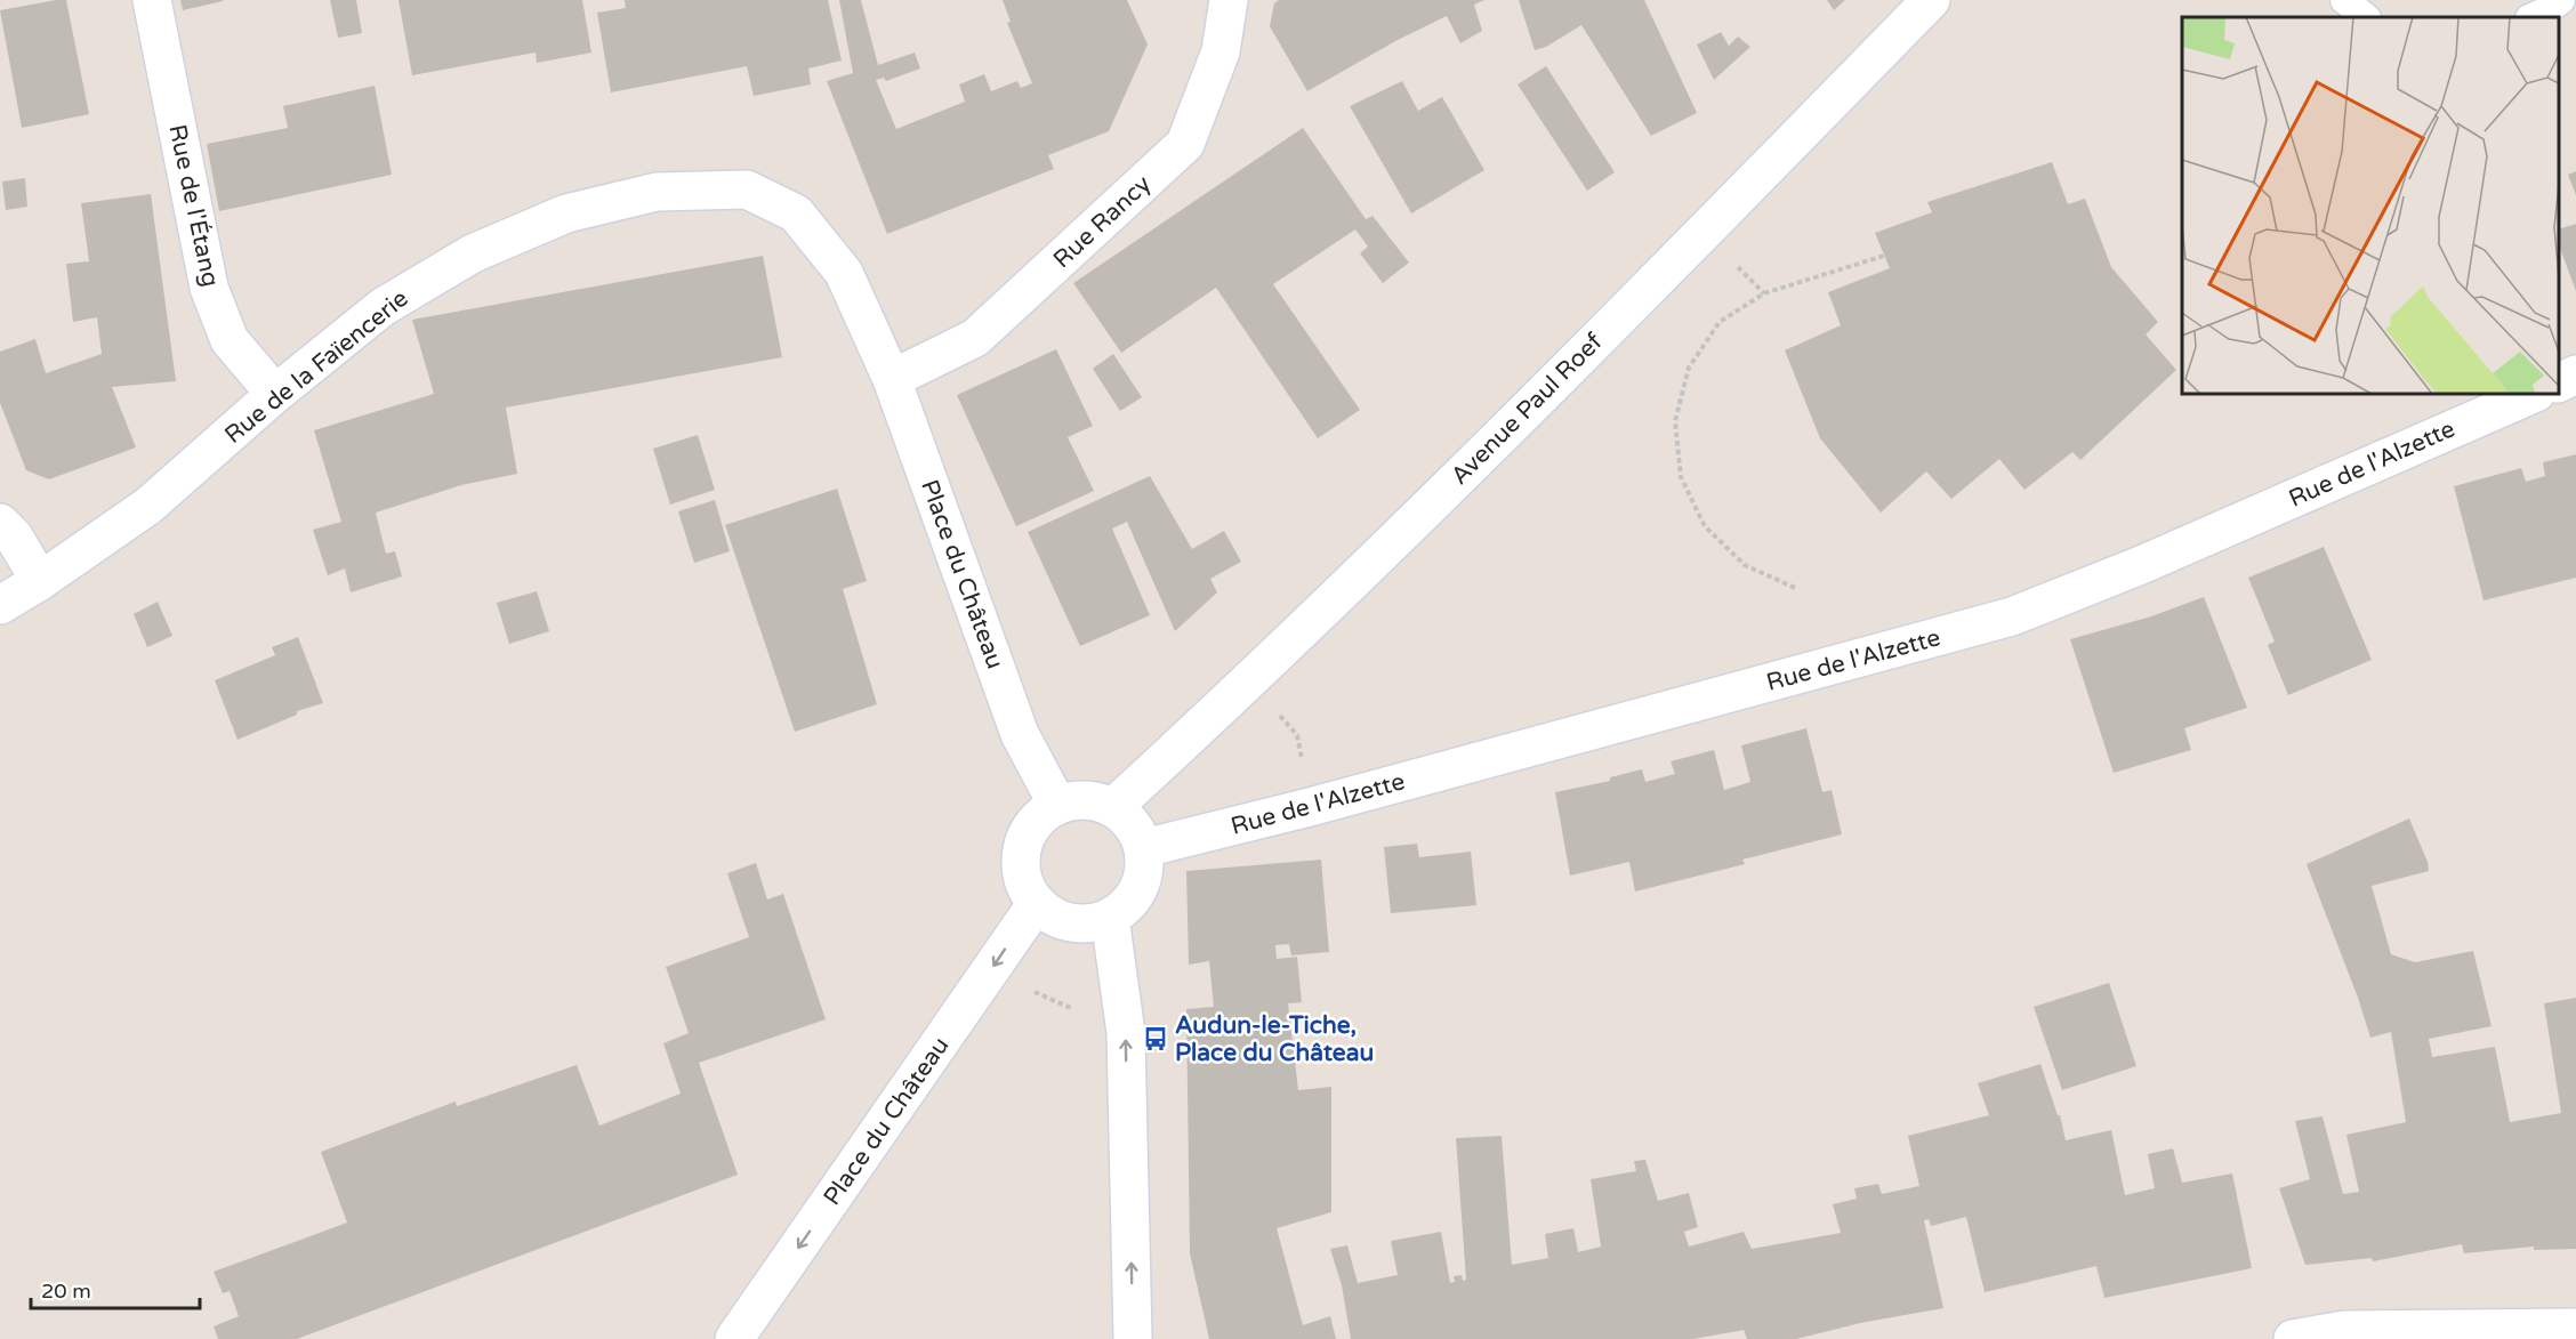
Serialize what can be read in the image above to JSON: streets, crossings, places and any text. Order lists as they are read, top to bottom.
{
  "streets": {
    "street": [
      "Rue de l'Étang",
      "Rue Rancy",
      "Rue de la Faïencerie",
      "Avenue Paul Roef",
      "Rue de l'Alzette",
      "Place du Château"
    ]
  },
  "crossings": [
    ["Rue de l'Étang", "Rue de la Faïencerie"],
    ["Rue Rancy", "Rue de la Faïencerie"],
    ["Rue Rancy", "Place du Château"],
    ["Rue de la Faïencerie", "Place du Château"],
    ["Avenue Paul Roef", "Rue de l'Alzette"],
    ["Avenue Paul Roef", "Place du Château"],
    ["Rue de l'Alzette", "Place du Château"]
  ],
  "one_way": ["Place du Château"],
  "places": {
    "bus stop": ["Audun-le-Tiche, Place du Château"]
  },
  "scale_bar": "20 m"
}
